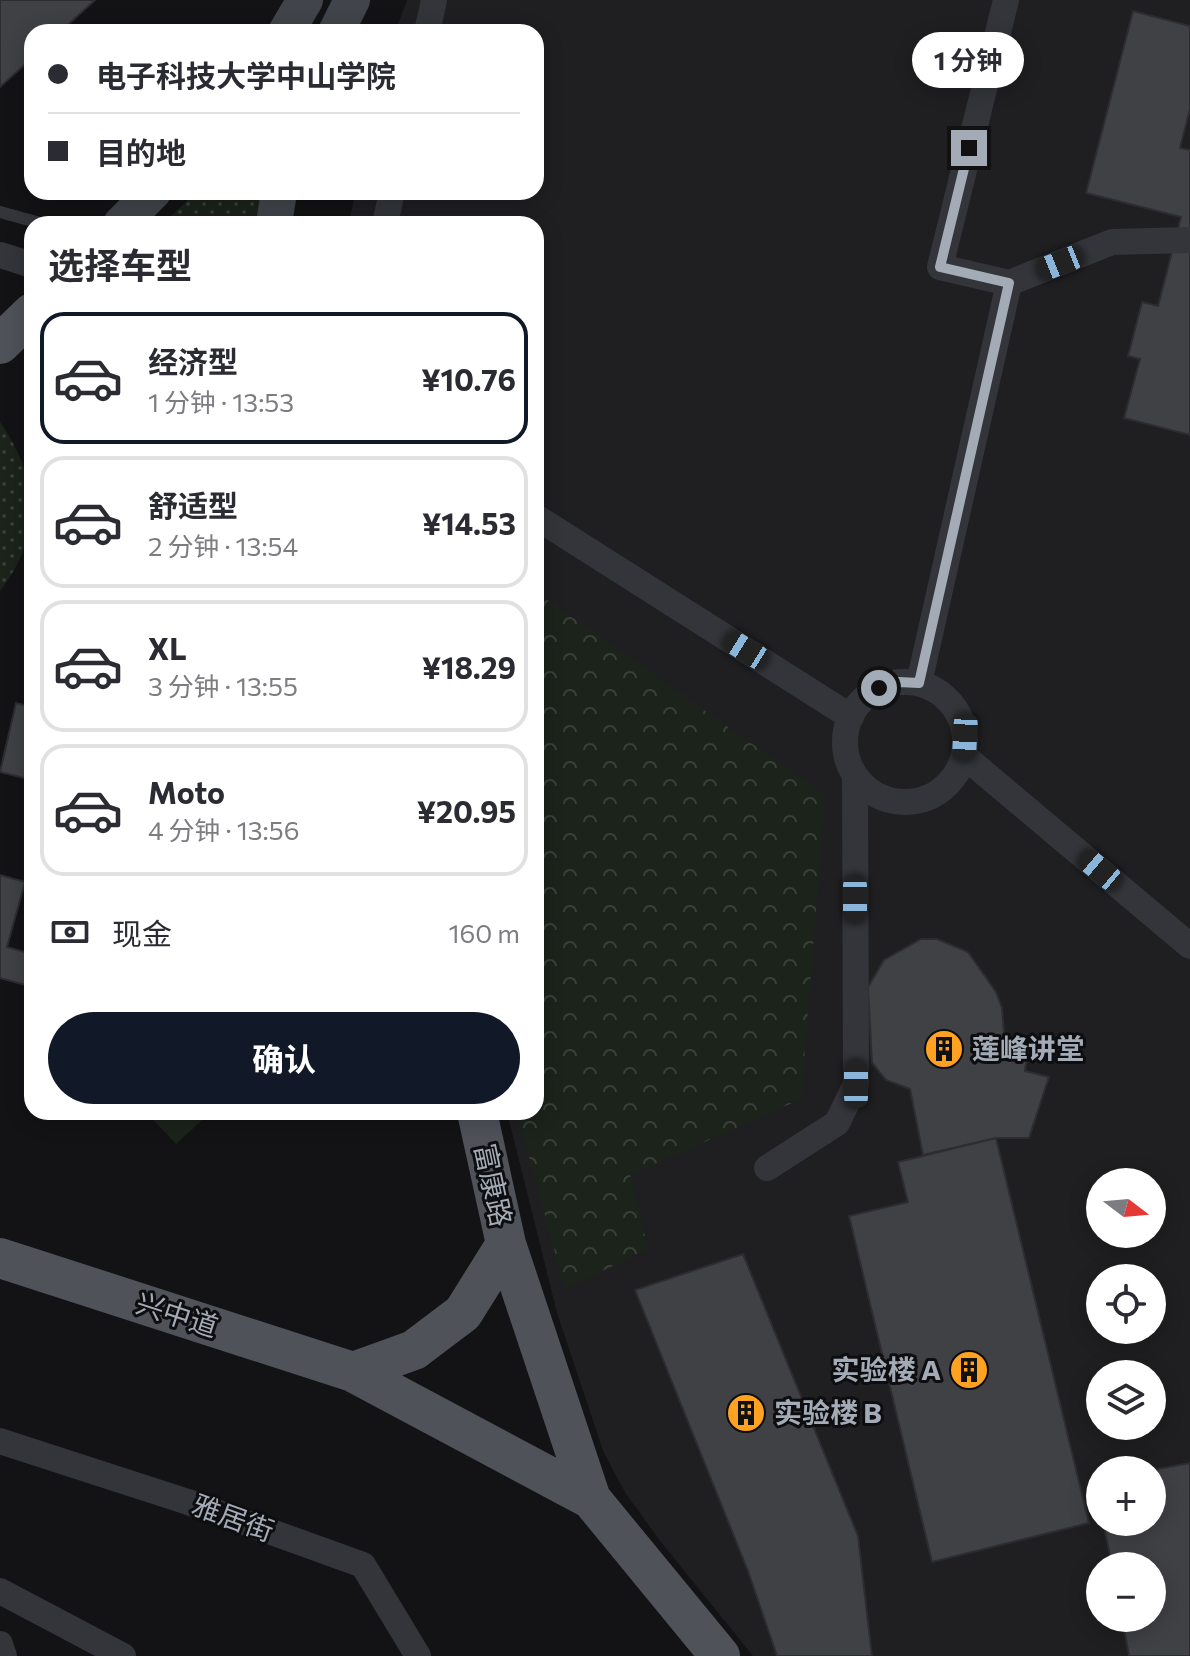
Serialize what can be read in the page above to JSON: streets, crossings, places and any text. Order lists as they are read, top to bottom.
{
  "streets": {
    "main road": ["富康路", "兴中道"],
    "street": ["雅居街"]
  },
  "crossings": [
    ["富康路", "兴中道"]
  ],
  "places": {
    "building": ["莲峰讲堂", "实验楼 A", "实验楼 B"]
  },
  "north": "right",
  "page": {
    "banner": ["电子科技大学中山学院", "目的地"],
    "bubble": "1 分钟",
    "heading": "选择车型",
    "list": [
      {
        "name": "经济型",
        "note": "1 分钟 · 13:53",
        "value": "¥10.76"
      },
      {
        "name": "舒适型",
        "note": "2 分钟 · 13:54",
        "value": "¥14.53"
      },
      {
        "name": "XL",
        "note": "3 分钟 · 13:55",
        "value": "¥18.29"
      },
      {
        "name": "Moto",
        "note": "4 分钟 · 13:56",
        "value": "¥20.95"
      }
    ],
    "pay": ["现金", "160 m"],
    "buttons": "确认",
    "map_buttons": ["+", "−"]
  }
}
